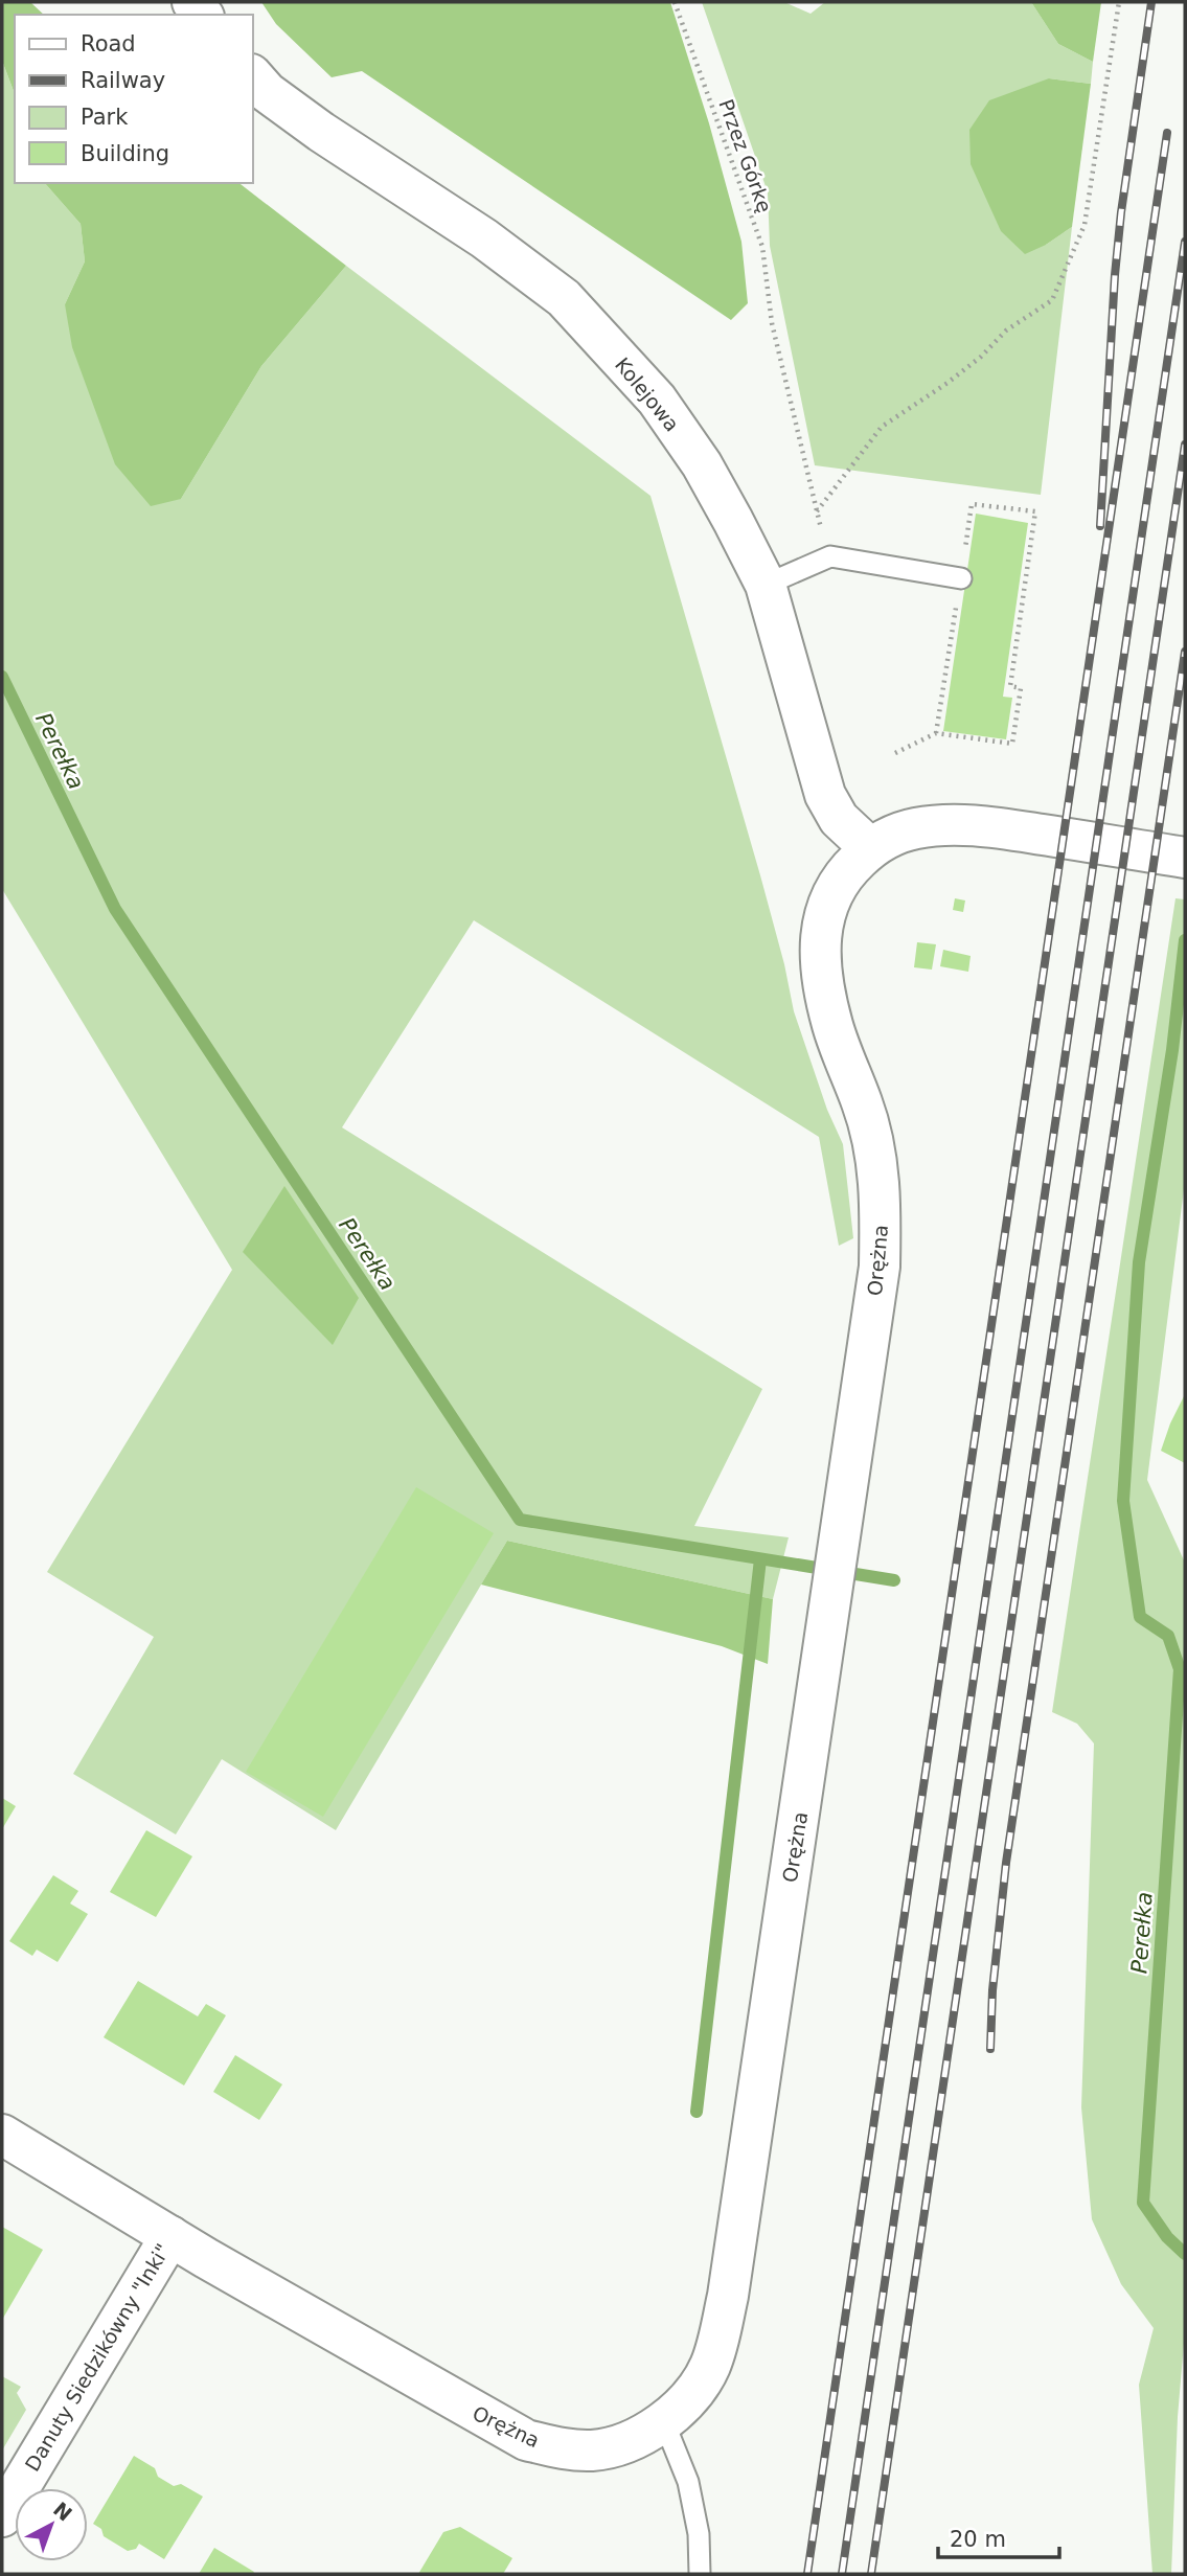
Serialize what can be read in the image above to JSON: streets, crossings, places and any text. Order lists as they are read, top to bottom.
{
  "streets": {
    "street": ["Kolejowa", "Orężna", "Danuty Siedzikówny \"Inki\""],
    "path": ["Przez Górkę"]
  },
  "crossings": [
    ["Kolejowa", "Orężna"],
    ["Orężna", "Danuty Siedzikówny \"Inki\""]
  ],
  "water": ["Perełka"],
  "legend": [
    "Road",
    "Railway",
    "Park",
    "Building"
  ],
  "scale_bar": "20 m",
  "north": "top right"
}
